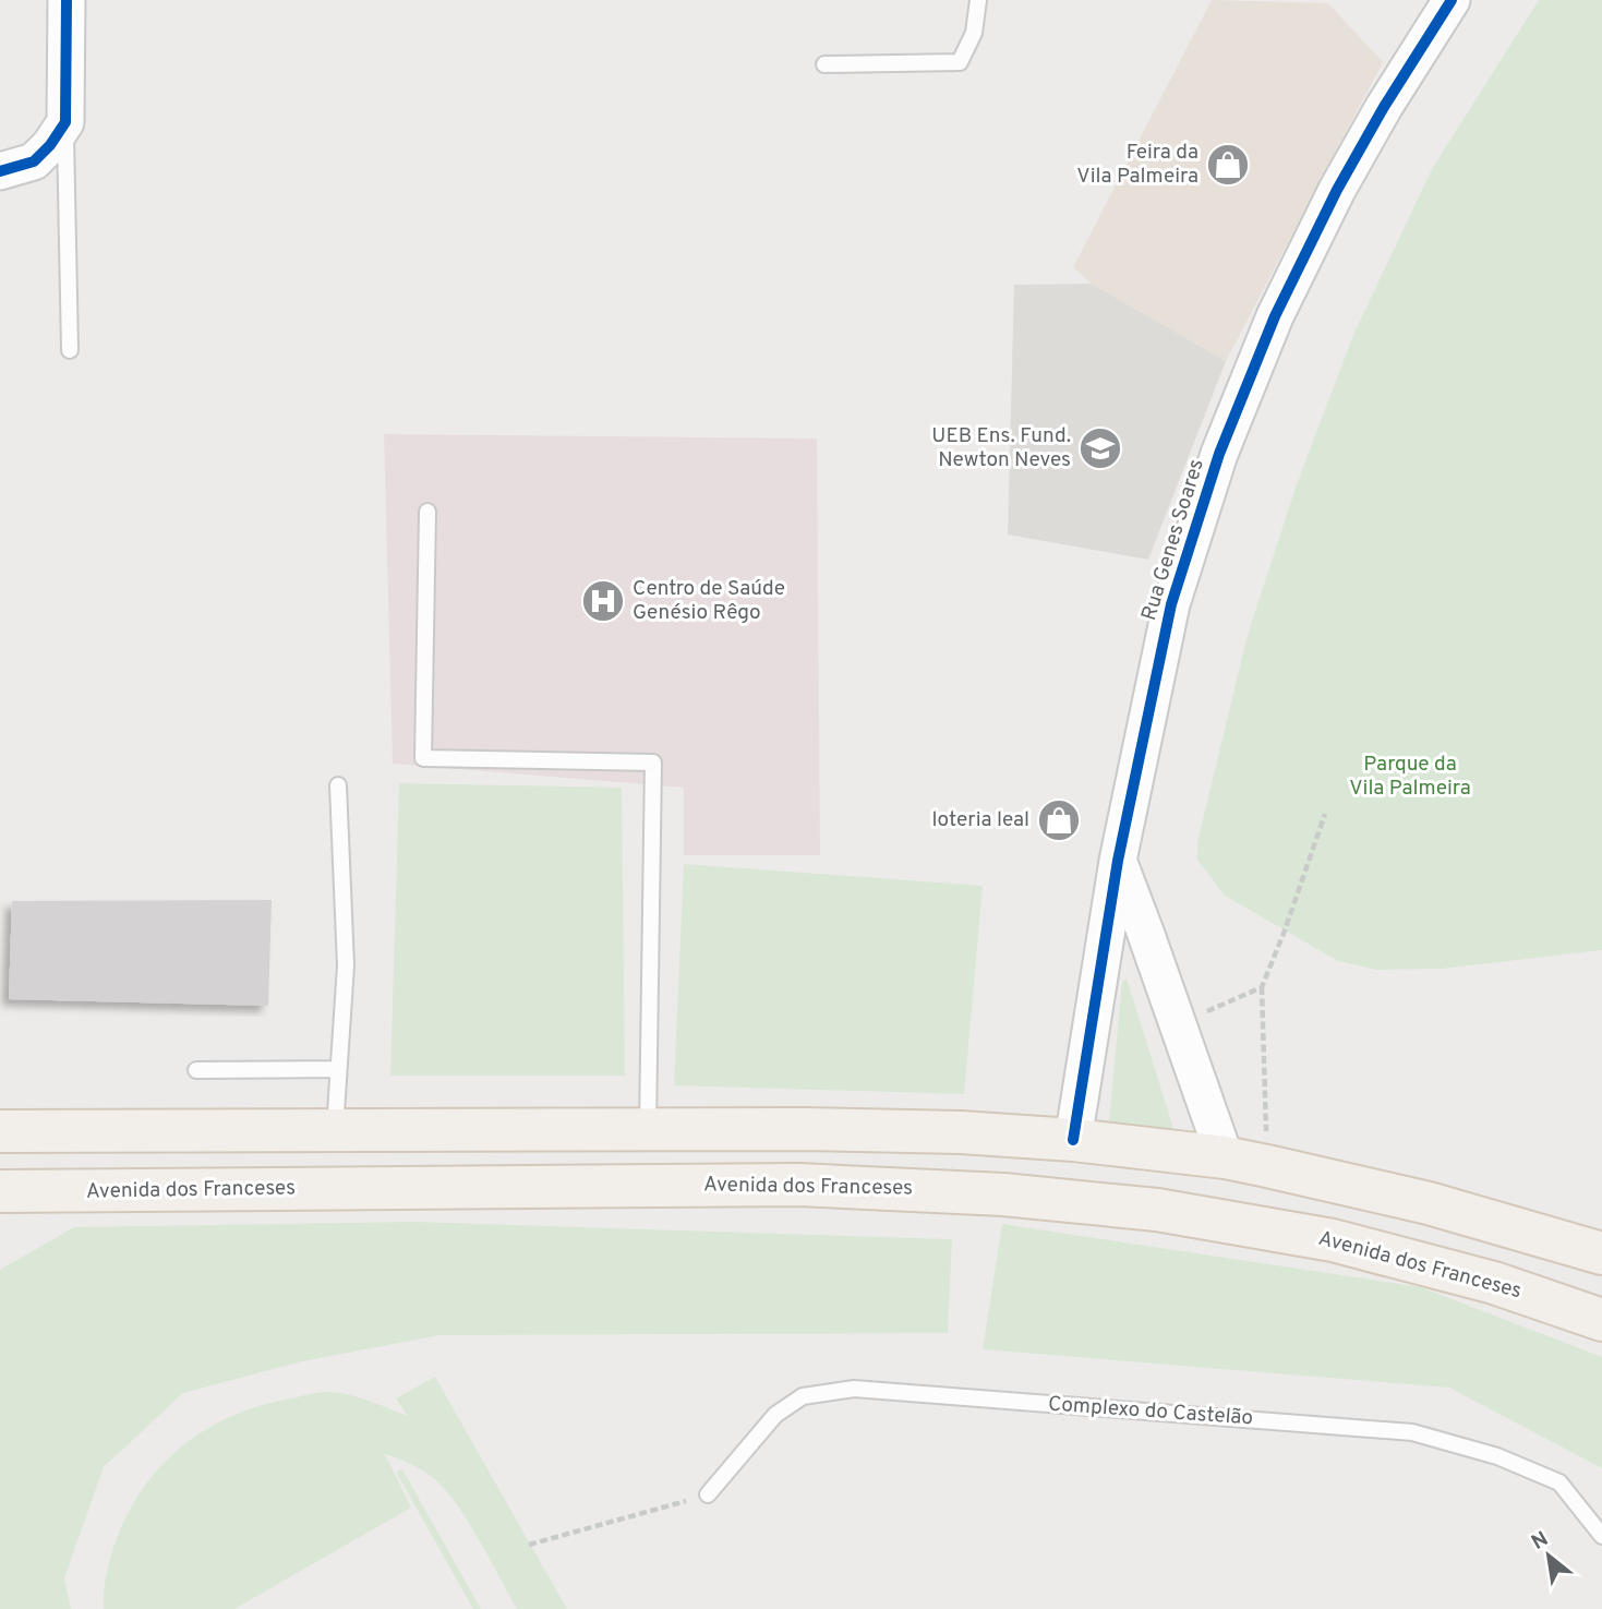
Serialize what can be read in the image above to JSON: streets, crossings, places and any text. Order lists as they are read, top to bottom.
{
  "streets": {
    "main road": ["Avenida dos Franceses"],
    "street": ["Rua Genes Soares"],
    "lane": ["Complexo do Castelão"]
  },
  "parks": ["Parque da Vila Palmeira"],
  "places": {
    "shop": ["Feira da Vila Palmeira", "loteria leal"],
    "school or university": ["UEB Ens. Fund. Newton Neves"],
    "hospital": ["Centro de Saúde Genésio Rêgo"]
  },
  "north": "top left"
}
